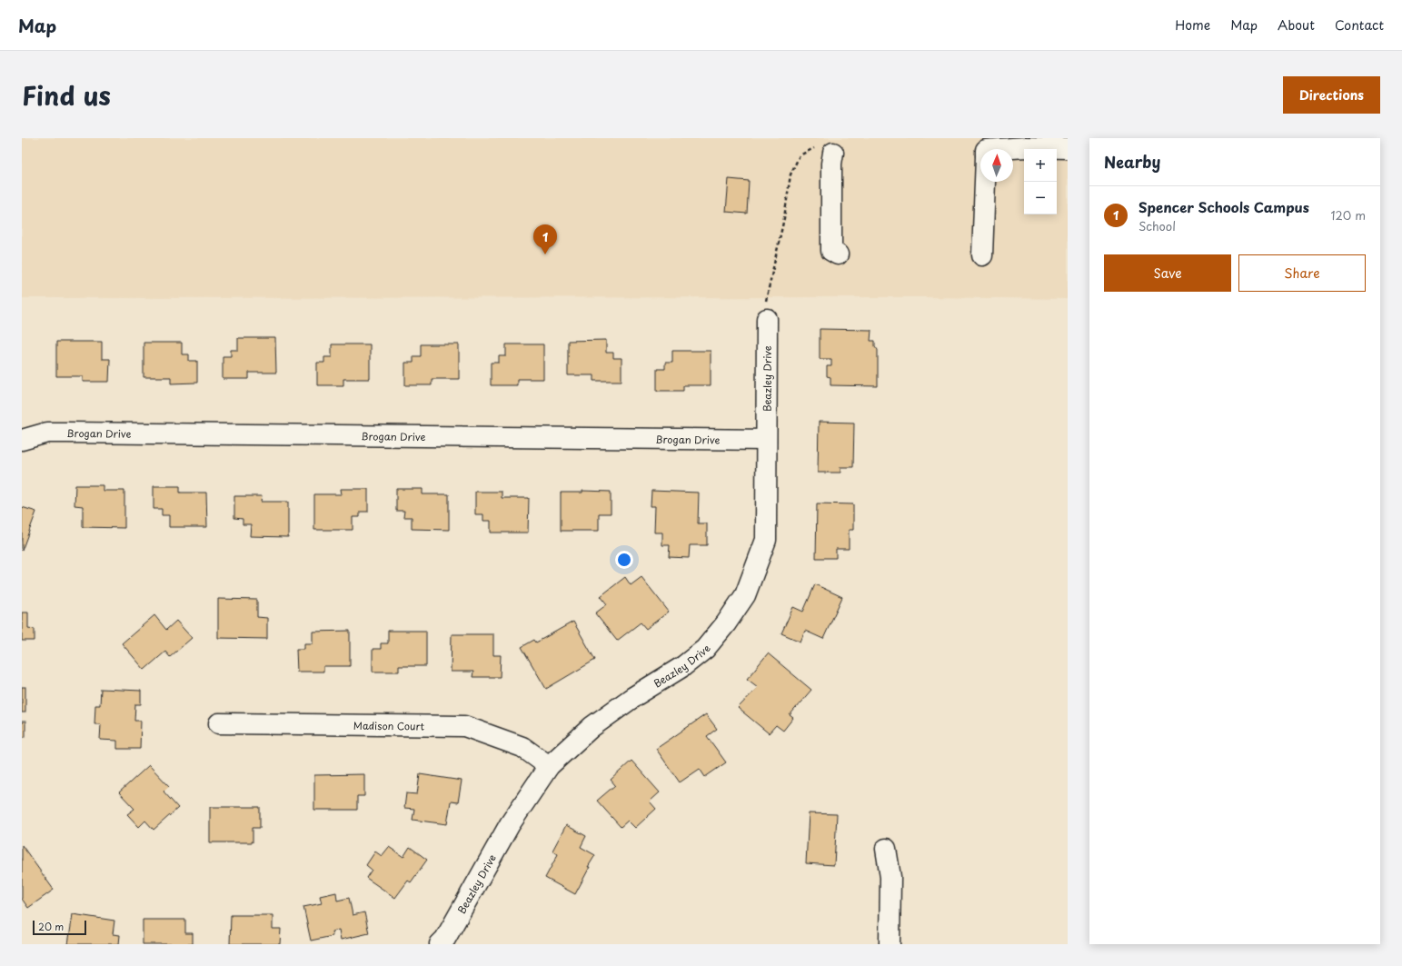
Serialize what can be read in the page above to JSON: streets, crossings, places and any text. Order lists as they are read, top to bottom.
{
  "streets": {
    "street": ["Beazley Drive", "Brogan Drive", "Madison Court"]
  },
  "crossings": [
    ["Beazley Drive", "Brogan Drive"],
    ["Beazley Drive", "Madison Court"]
  ],
  "scale_bar": "20 m",
  "north": "top",
  "page": {
    "header": "Map",
    "nav": [
      "Home",
      "Map",
      "About",
      "Contact"
    ],
    "title": "Find us",
    "buttons": [
      "Directions",
      ["Save", "Share"]
    ],
    "heading": "Nearby",
    "map_buttons": ["+", "−"],
    "list": [
      {
        "mark": "1",
        "name": "Spencer Schools Campus",
        "note": "School",
        "value": "120 m"
      }
    ],
    "pins": "1",
    "scale": "20 m"
  }
}
